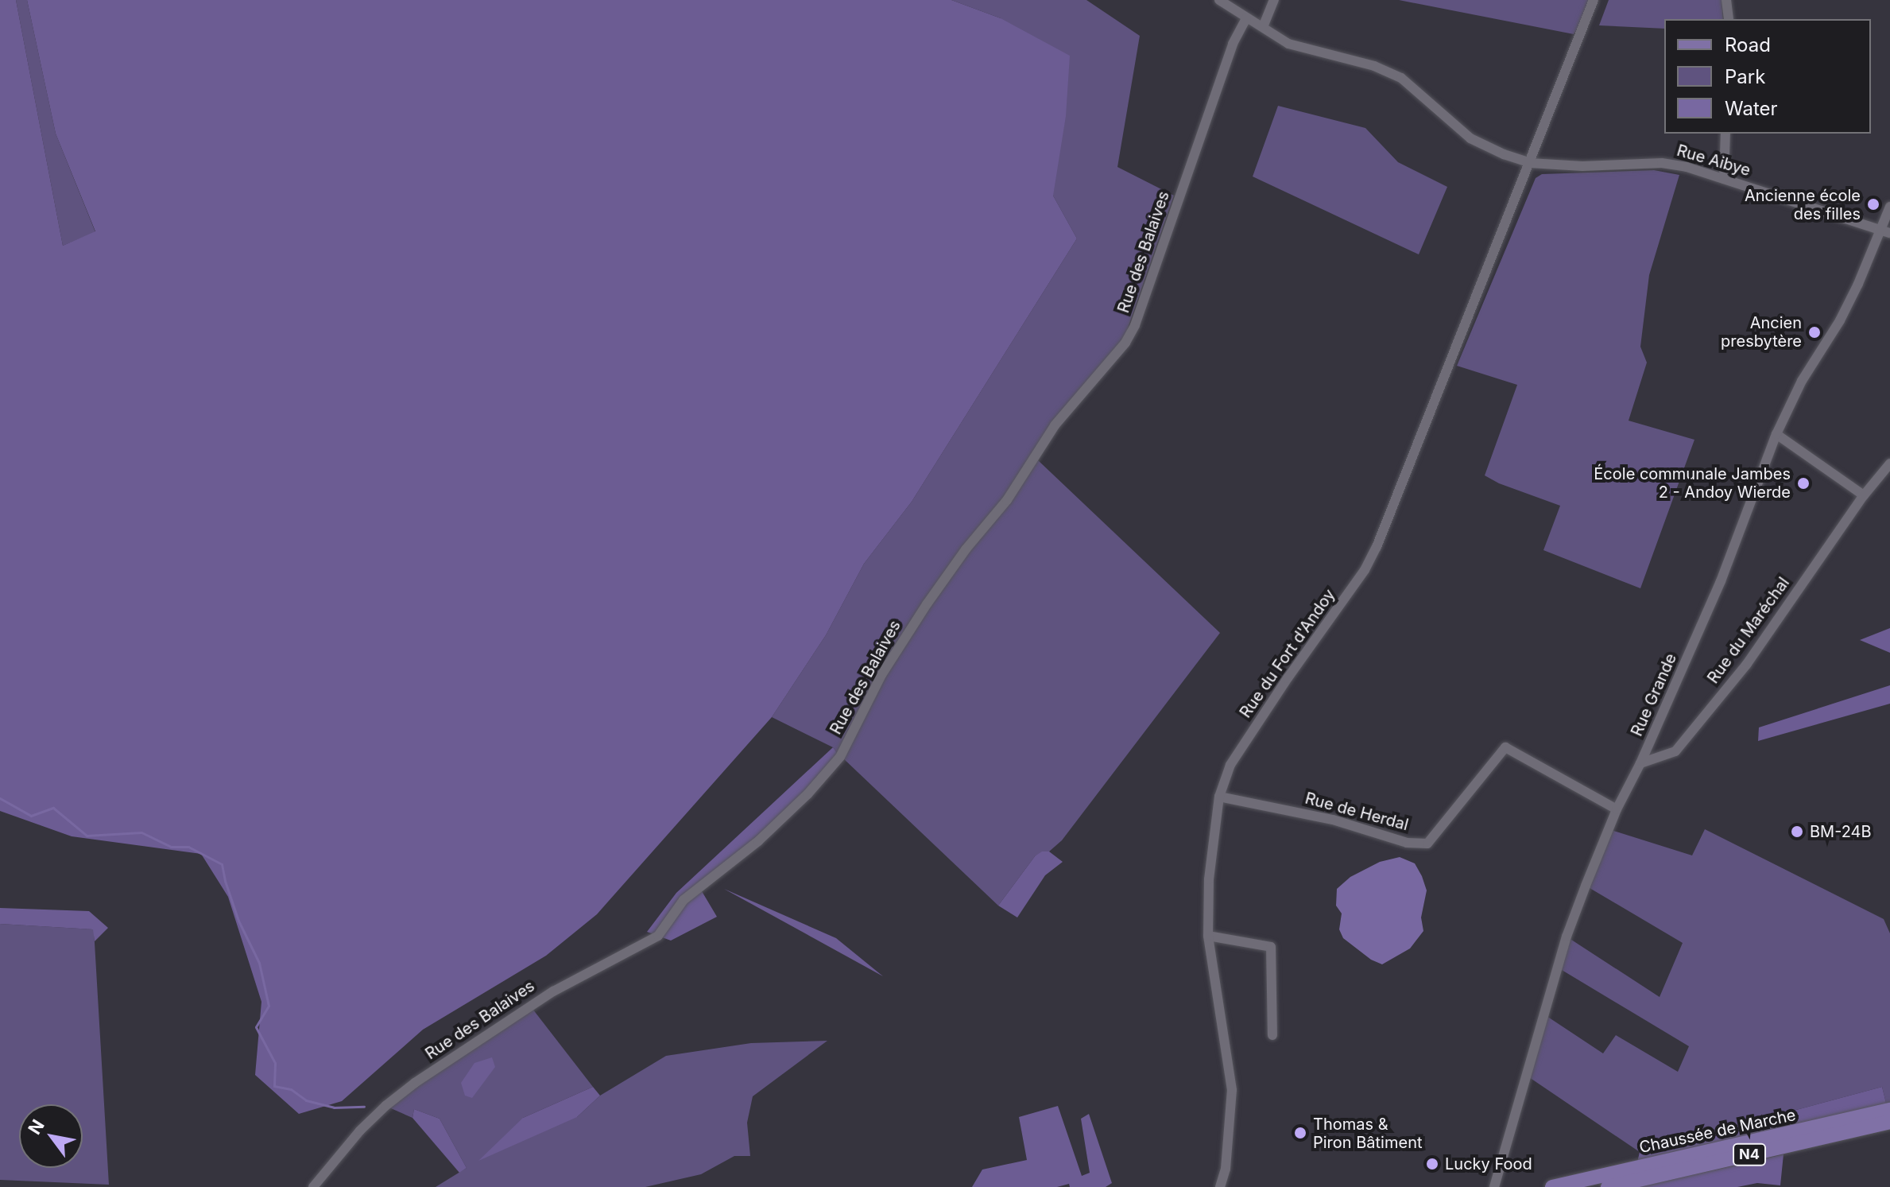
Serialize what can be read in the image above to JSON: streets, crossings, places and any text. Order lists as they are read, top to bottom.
{
  "streets": {
    "main road": ["Chaussée de Marche", "N4"],
    "street": [
      "Rue Aibye",
      "Rue des Balaives",
      "Rue du Maréchal",
      "Rue du Fort d'Andoy",
      "Rue Grande",
      "Rue de Herdal"
    ]
  },
  "crossings": [
    ["Rue Aibye", "Rue des Balaives"],
    ["Rue Aibye", "Rue du Fort d'Andoy"],
    ["Rue Aibye", "Rue Grande"],
    ["Rue du Maréchal", "Rue Grande"],
    ["Rue du Fort d'Andoy", "Rue de Herdal"],
    ["Rue Grande", "Rue de Herdal"]
  ],
  "places": [
    "Ancienne école des filles",
    "Ancien presbytère",
    "École communale Jambes 2 - Andoy Wierde",
    "BM-24B",
    "Thomas & Piron Bâtiment",
    "Lucky Food"
  ],
  "legend": ["Road", "Park", "Water"],
  "north": "top left"
}
